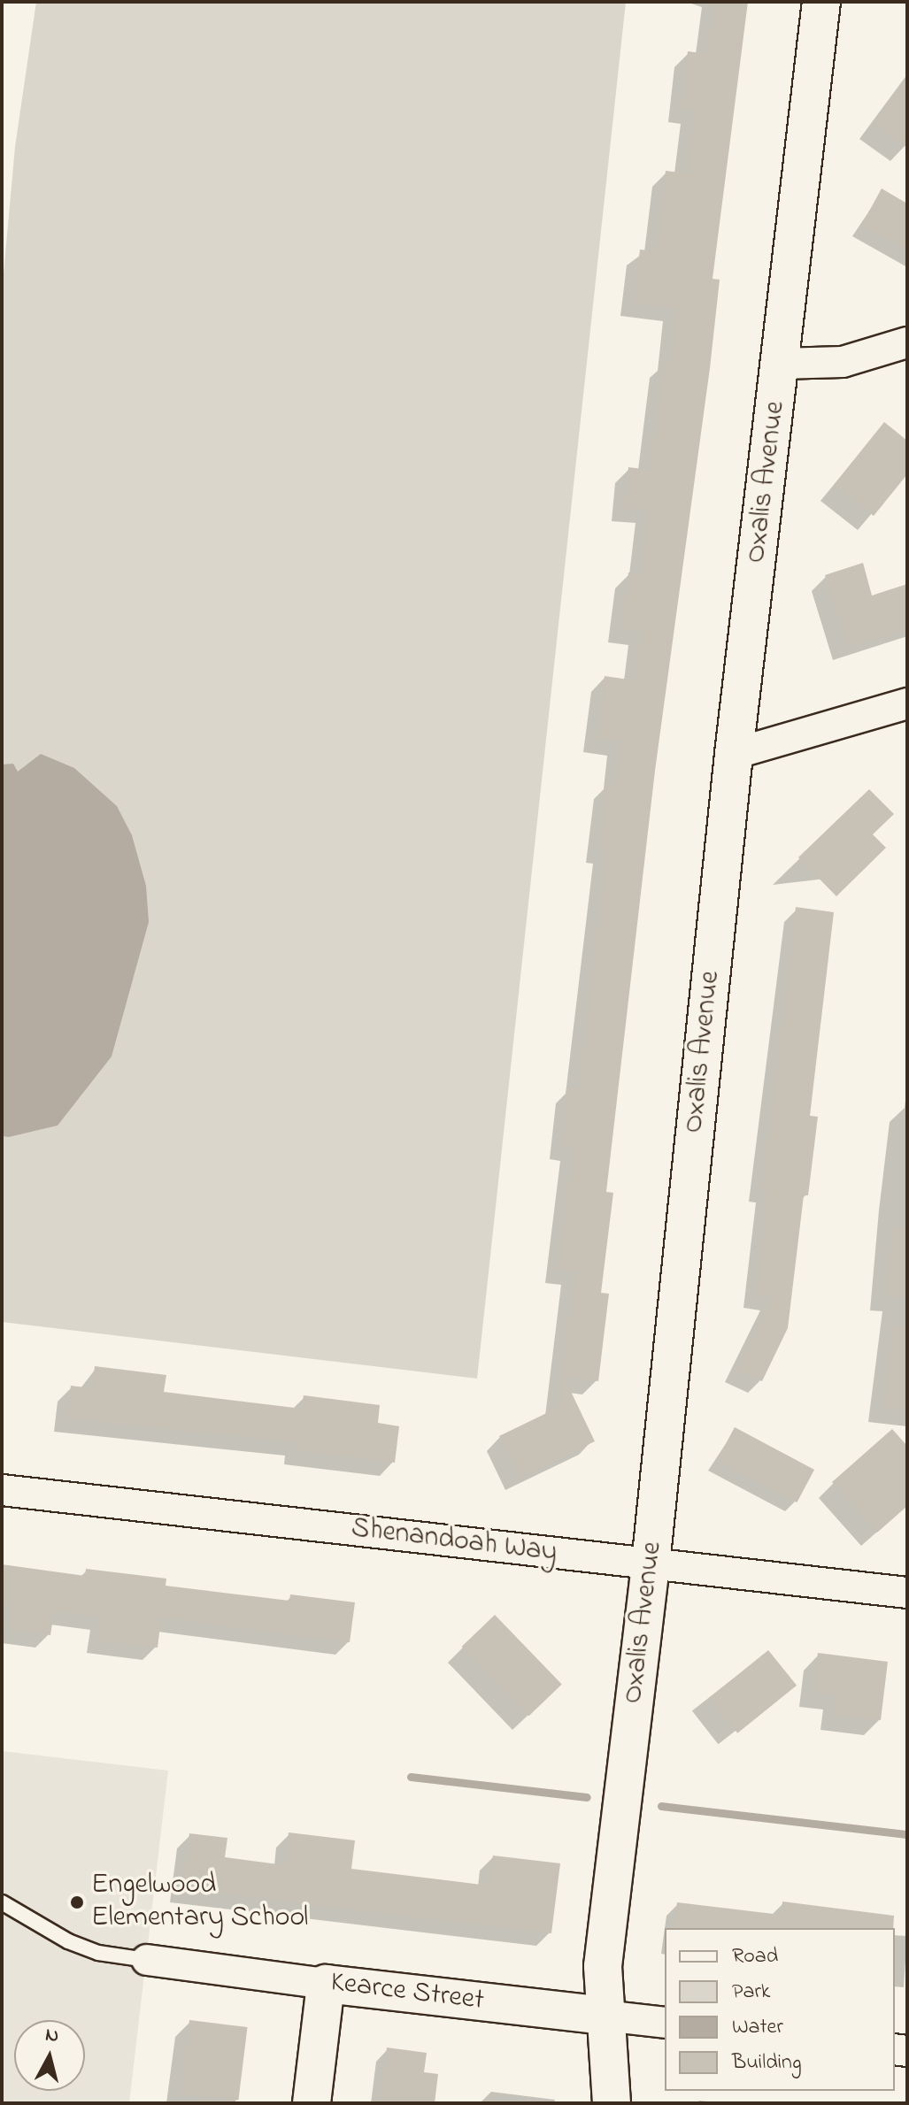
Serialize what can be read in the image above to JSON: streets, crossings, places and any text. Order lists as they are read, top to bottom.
{
  "streets": {
    "street": ["Oxalis Avenue", "Shenandoah Way", "Kearce Street"]
  },
  "crossings": [
    ["Oxalis Avenue", "Shenandoah Way"],
    ["Oxalis Avenue", "Kearce Street"]
  ],
  "places": ["Engelwood Elementary School"],
  "legend": [
    "Road",
    "Park",
    "Water",
    "Building"
  ],
  "north": "top"
}
